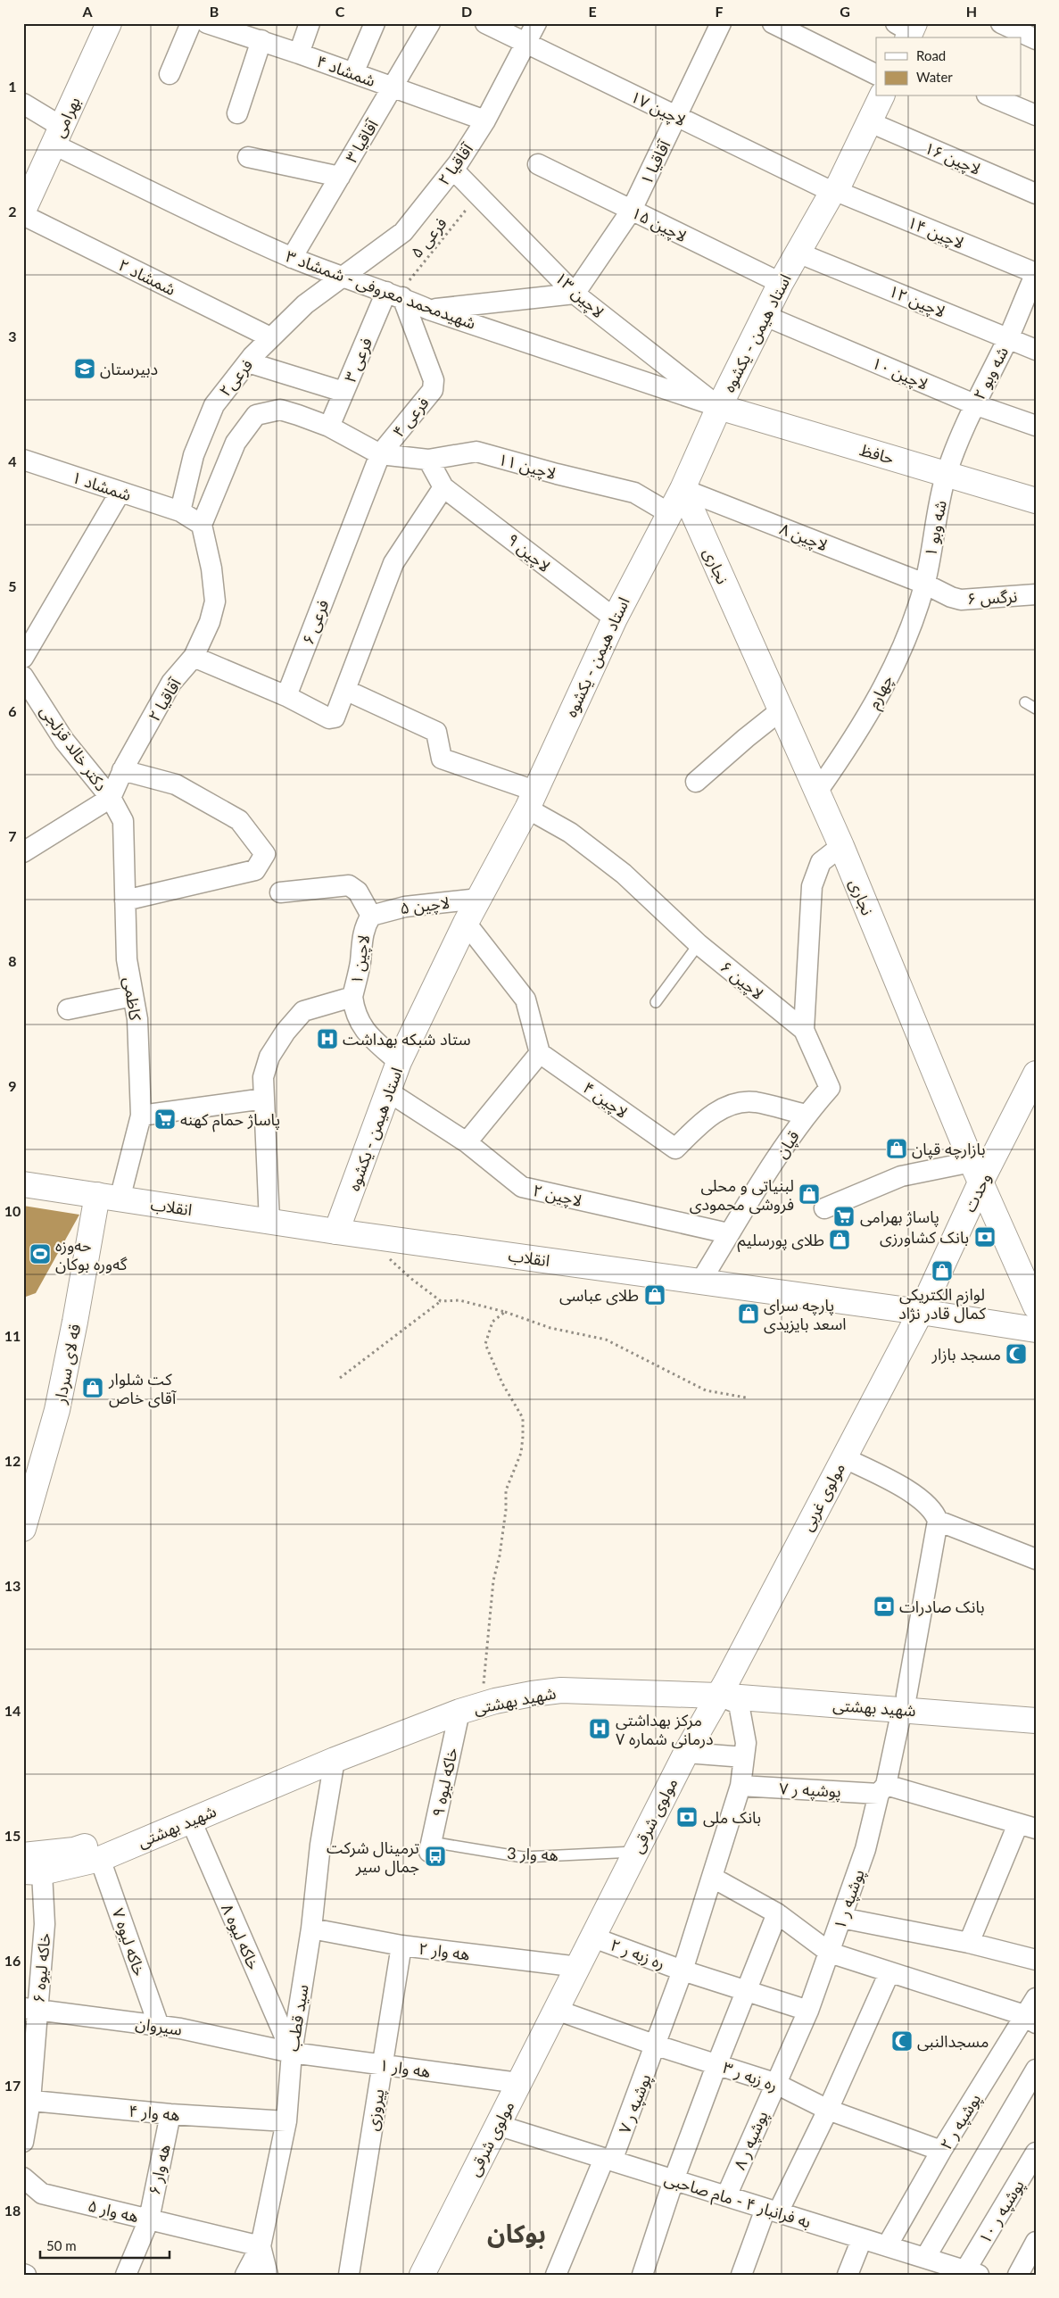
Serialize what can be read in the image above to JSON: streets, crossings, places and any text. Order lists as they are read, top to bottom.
{
  "streets": {
    "main road": [
      "بهرامی",
      "استاد هیمن - یکشوه",
      "حافظ",
      "نجاری",
      "وحدت",
      "انقلاب",
      "قه لای سردار",
      "مولوی غربی",
      "شهید بهشتی",
      "مولوی شرقی"
    ],
    "street": [
      "شمشاد ۴",
      "لاچین ۱۷",
      "آقاقیا ۳",
      "لاچین ۱۶",
      "آقاقیا ۱",
      "آقاقیا ۲",
      "لاچین ۱۵",
      "لاچین ۱۴",
      "شمشاد ۲",
      "شهیدمحمد معروفی - شمشاد ۳",
      "لاچین ۱۳",
      "لاچین ۱۲",
      "فرعی ۳",
      "لاچین ۱۰",
      "شه وبو ۲",
      "فرعی۲",
      "فرعی ۴",
      "لاچین ۱۱",
      "شمشاد ۱",
      "شه وبو ۱",
      "لاچین ۸",
      "لاچین ۹",
      "نرگس ۶",
      "فرعی ۶",
      "چهارم",
      "دکتر خالد قزلجی",
      "لاچین ۵",
      "لاچین ۱",
      "لاچین ۶",
      "کاظمی",
      "لاچین ۴",
      "قپان",
      "لاچین ۲",
      "خاکه لیوه ۹",
      "پوشپه ر ۷",
      "۱ پوشپه ر",
      "خاکه لیوه ۸",
      "خاکه لیوه ۷",
      "هه وار ۲",
      "ره زبه ر ۲",
      "خاکه لیوه ۶",
      "سید قطب",
      "سیروان",
      "هه وار ۱",
      "ره زبه ر ۳",
      "پیروزی",
      "هه وار ۴",
      "پوشپه ر ۲",
      "پوشپە ر ۸",
      "هه وار ۶",
      "به فرانبار ۴ - مام صاحبی",
      "هه وار ۵",
      "پوشپه ر ۱۰"
    ],
    "lane": ["هه وار 3"],
    "path": ["فرعی ۵"]
  },
  "crossings": [
    ["شمشاد ۴", "آقاقیا ۳"],
    ["شمشاد ۴", "آقاقیا ۲"],
    ["لاچین ۱۷", "آقاقیا ۱"],
    ["لاچین ۱۷", "آقاقیا ۲"],
    ["لاچین ۱۷", "لاچین ۱۴"],
    ["لاچین ۱۷", "استاد هیمن - یکشوه"],
    ["بهرامی", "شهیدمحمد معروفی - شمشاد ۳"],
    ["آقاقیا ۳", "شهیدمحمد معروفی - شمشاد ۳"],
    ["لاچین ۱۶", "استاد هیمن - یکشوه"],
    ["آقاقیا ۱", "لاچین ۱۵"],
    ["آقاقیا ۱", "لاچین ۱۳"],
    ["آقاقیا ۲", "شهیدمحمد معروفی - شمشاد ۳"],
    ["آقاقیا ۲", "لاچین ۱۳"],
    ["آقاقیا ۲", "فرعی۲"],
    ["آقاقیا ۲", "دکتر خالد قزلجی"],
    ["آقاقیا ۲", "کاظمی"],
    ["لاچین ۱۵", "استاد هیمن - یکشوه"],
    ["لاچین ۱۴", "استاد هیمن - یکشوه"],
    ["لاچین ۱۴", "شه وبو ۲"],
    ["فرعی ۵", "شهیدمحمد معروفی - شمشاد ۳"],
    ["فرعی ۵", "لاچین ۱۳"],
    ["فرعی ۵", "فرعی ۳"],
    ["فرعی ۵", "فرعی ۴"],
    ["شمشاد ۲", "فرعی۲"],
    ["شهیدمحمد معروفی - شمشاد ۳", "لاچین ۱۳"],
    ["شهیدمحمد معروفی - شمشاد ۳", "استاد هیمن - یکشوه"],
    ["شهیدمحمد معروفی - شمشاد ۳", "فرعی ۳"],
    ["شهیدمحمد معروفی - شمشاد ۳", "فرعی۲"],
    ["شهیدمحمد معروفی - شمشاد ۳", "فرعی ۴"],
    ["شهیدمحمد معروفی - شمشاد ۳", "حافظ"],
    ["لاچین ۱۳", "استاد هیمن - یکشوه"],
    ["لاچین ۱۳", "حافظ"],
    ["لاچین ۱۲", "استاد هیمن - یکشوه"],
    ["لاچین ۱۲", "شه وبو ۲"],
    ["استاد هیمن - یکشوه", "لاچین ۱۰"],
    ["استاد هیمن - یکشوه", "حافظ"],
    ["استاد هیمن - یکشوه", "لاچین ۱۱"],
    ["استاد هیمن - یکشوه", "لاچین ۸"],
    ["استاد هیمن - یکشوه", "لاچین ۹"],
    ["استاد هیمن - یکشوه", "نجاری"],
    ["استاد هیمن - یکشوه", "لاچین ۵"],
    ["استاد هیمن - یکشوه", "لاچین ۶"],
    ["استاد هیمن - یکشوه", "لاچین ۲"],
    ["استاد هیمن - یکشوه", "انقلاب"],
    ["فرعی ۳", "فرعی ۴"],
    ["لاچین ۱۰", "شه وبو ۲"],
    ["شه وبو ۲", "حافظ"],
    ["شه وبو ۲", "شه وبو ۱"],
    ["فرعی۲", "شمشاد ۱"],
    ["فرعی ۴", "لاچین ۱۱"],
    ["فرعی ۴", "فرعی ۶"],
    ["حافظ", "شه وبو ۱"],
    ["لاچین ۱۱", "فرعی ۶"],
    ["شه وبو ۱", "لاچین ۸"],
    ["شه وبو ۱", "نرگس ۶"],
    ["شه وبو ۱", "چهارم"],
    ["لاچین ۸", "نجاری"],
    ["لاچین ۸", "نرگس ۶"],
    ["لاچین ۸", "چهارم"],
    ["نجاری", "چهارم"],
    ["نجاری", "وحدت"],
    ["نرگس ۶", "چهارم"],
    ["دکتر خالد قزلجی", "کاظمی"],
    ["لاچین ۵", "لاچین ۱"],
    ["لاچین ۱", "انقلاب"],
    ["لاچین ۶", "قپان"],
    ["کاظمی", "انقلاب"],
    ["کاظمی", "قه لای سردار"],
    ["لاچین ۴", "قپان"],
    ["قپان", "لاچین ۲"],
    ["قپان", "انقلاب"],
    ["وحدت", "انقلاب"],
    ["وحدت", "مولوی غربی"],
    ["انقلاب", "قه لای سردار"],
    ["انقلاب", "مولوی غربی"],
    ["مولوی غربی", "شهید بهشتی"],
    ["مولوی غربی", "مولوی شرقی"],
    ["شهید بهشتی", "خاکه لیوه ۹"],
    ["شهید بهشتی", "مولوی شرقی"],
    ["شهید بهشتی", "۱ پوشپه ر"],
    ["شهید بهشتی", "خاکه لیوه ۸"],
    ["شهید بهشتی", "خاکه لیوه ۷"],
    ["شهید بهشتی", "خاکه لیوه ۶"],
    ["شهید بهشتی", "سید قطب"],
    ["خاکه لیوه ۹", "هه وار 3"],
    ["پوشپه ر ۷", "۱ پوشپه ر"],
    ["پوشپه ر ۷", "ره زبه ر ۳"],
    ["پوشپه ر ۷", "به فرانبار ۴ - مام صاحبی"],
    ["مولوی شرقی", "هه وار 3"],
    ["مولوی شرقی", "هه وار ۲"],
    ["مولوی شرقی", "ره زبه ر ۲"],
    ["مولوی شرقی", "هه وار ۱"],
    ["مولوی شرقی", "ره زبه ر ۳"],
    ["مولوی شرقی", "به فرانبار ۴ - مام صاحبی"],
    ["۱ پوشپه ر", "ره زبه ر ۲"],
    ["۱ پوشپه ر", "ره زبه ر ۳"],
    ["۱ پوشپه ر", "پوشپە ر ۸"],
    ["خاکه لیوه ۸", "سید قطب"],
    ["خاکه لیوه ۸", "سیروان"],
    ["خاکه لیوه ۸", "هه وار ۱"],
    ["خاکه لیوه ۷", "سیروان"],
    ["هه وار ۲", "سید قطب"],
    ["هه وار ۲", "پیروزی"],
    ["خاکه لیوه ۶", "سیروان"],
    ["خاکه لیوه ۶", "هه وار ۴"],
    ["سید قطب", "سیروان"],
    ["سید قطب", "هه وار ۱"],
    ["سید قطب", "هه وار ۴"],
    ["سید قطب", "هه وار ۵"],
    ["سیروان", "هه وار ۱"],
    ["هه وار ۱", "پیروزی"],
    ["ره زبه ر ۳", "پوشپه ر ۲"],
    ["ره زبه ر ۳", "پوشپە ر ۸"],
    ["هه وار ۴", "هه وار ۶"],
    ["پوشپه ر ۲", "به فرانبار ۴ - مام صاحبی"],
    ["پوشپە ر ۸", "به فرانبار ۴ - مام صاحبی"],
    ["هه وار ۶", "هه وار ۵"],
    ["به فرانبار ۴ - مام صاحبی", "پوشپه ر ۱۰"]
  ],
  "districts": ["بوکان"],
  "places": {
    "school or university": ["دبیرستان"],
    "hospital": ["ستاد شبکه بهداشت", "مرکز بهداشتی درمانی شماره ۷"],
    "supermarket": ["پاساژ حمام کهنه", "پاساژ بهرامی"],
    "shop": [
      "بازارچه قپان",
      "لبنیاتی و محلی فروشی محمودی",
      "طلای پورسلیم",
      "لوازم الکتریکی کمال قادر نژاد",
      "طلای عباسی",
      "پارچه سرای اسعد بایزیدی",
      "کت شلوار آقای خاص"
    ],
    "bank": ["بانک کشاورزی", "بانک صادرات", "بانک ملی"],
    "sports": ["حه‌وزه گه‌وره بوکان"],
    "mosque": ["مسجد بازار", "مسجدالنبی"],
    "bus stop": ["ترمینال شرکت جمال سیر"]
  },
  "legend": ["Road", "Water"],
  "scale_bar": "50 m",
  "grid": {
    "columns": [
      "A",
      "B",
      "C",
      "D",
      "E",
      "F",
      "G",
      "H"
    ],
    "rows": [
      "1",
      "2",
      "3",
      "4",
      "5",
      "6",
      "7",
      "8",
      "9",
      "10",
      "11",
      "12",
      "13",
      "14",
      "15",
      "16",
      "17",
      "18"
    ]
  }
}
